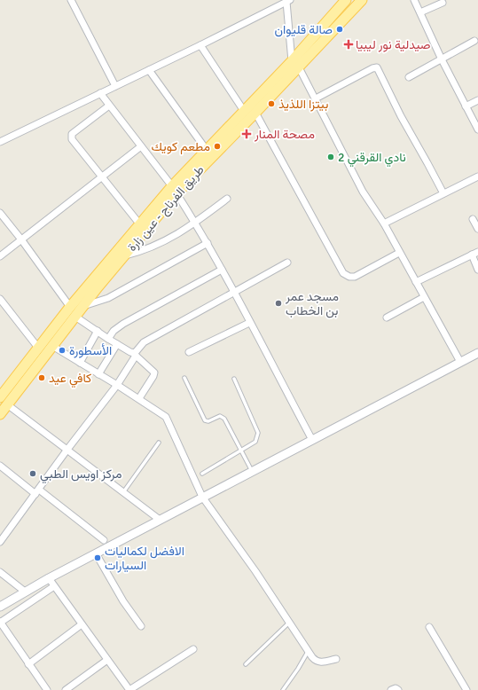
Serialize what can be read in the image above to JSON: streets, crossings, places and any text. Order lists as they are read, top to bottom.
{
  "streets": {
    "main road": ["طريق الفرناج - عين زارة"]
  },
  "places": {
    "other": [
      "صالة قليوان",
      "بيتزا اللذيذ",
      "مطعم كويك",
      "نادي القرقني 2",
      "مسجد عمر بن الخطاب",
      "الأسطورة",
      "كافي عيد",
      "مركز اويس الطبي",
      "الافضل لكماليات السيارات"
    ],
    "health": ["صيدلية نور ليبيا", "مصحة المنار"]
  }
}
